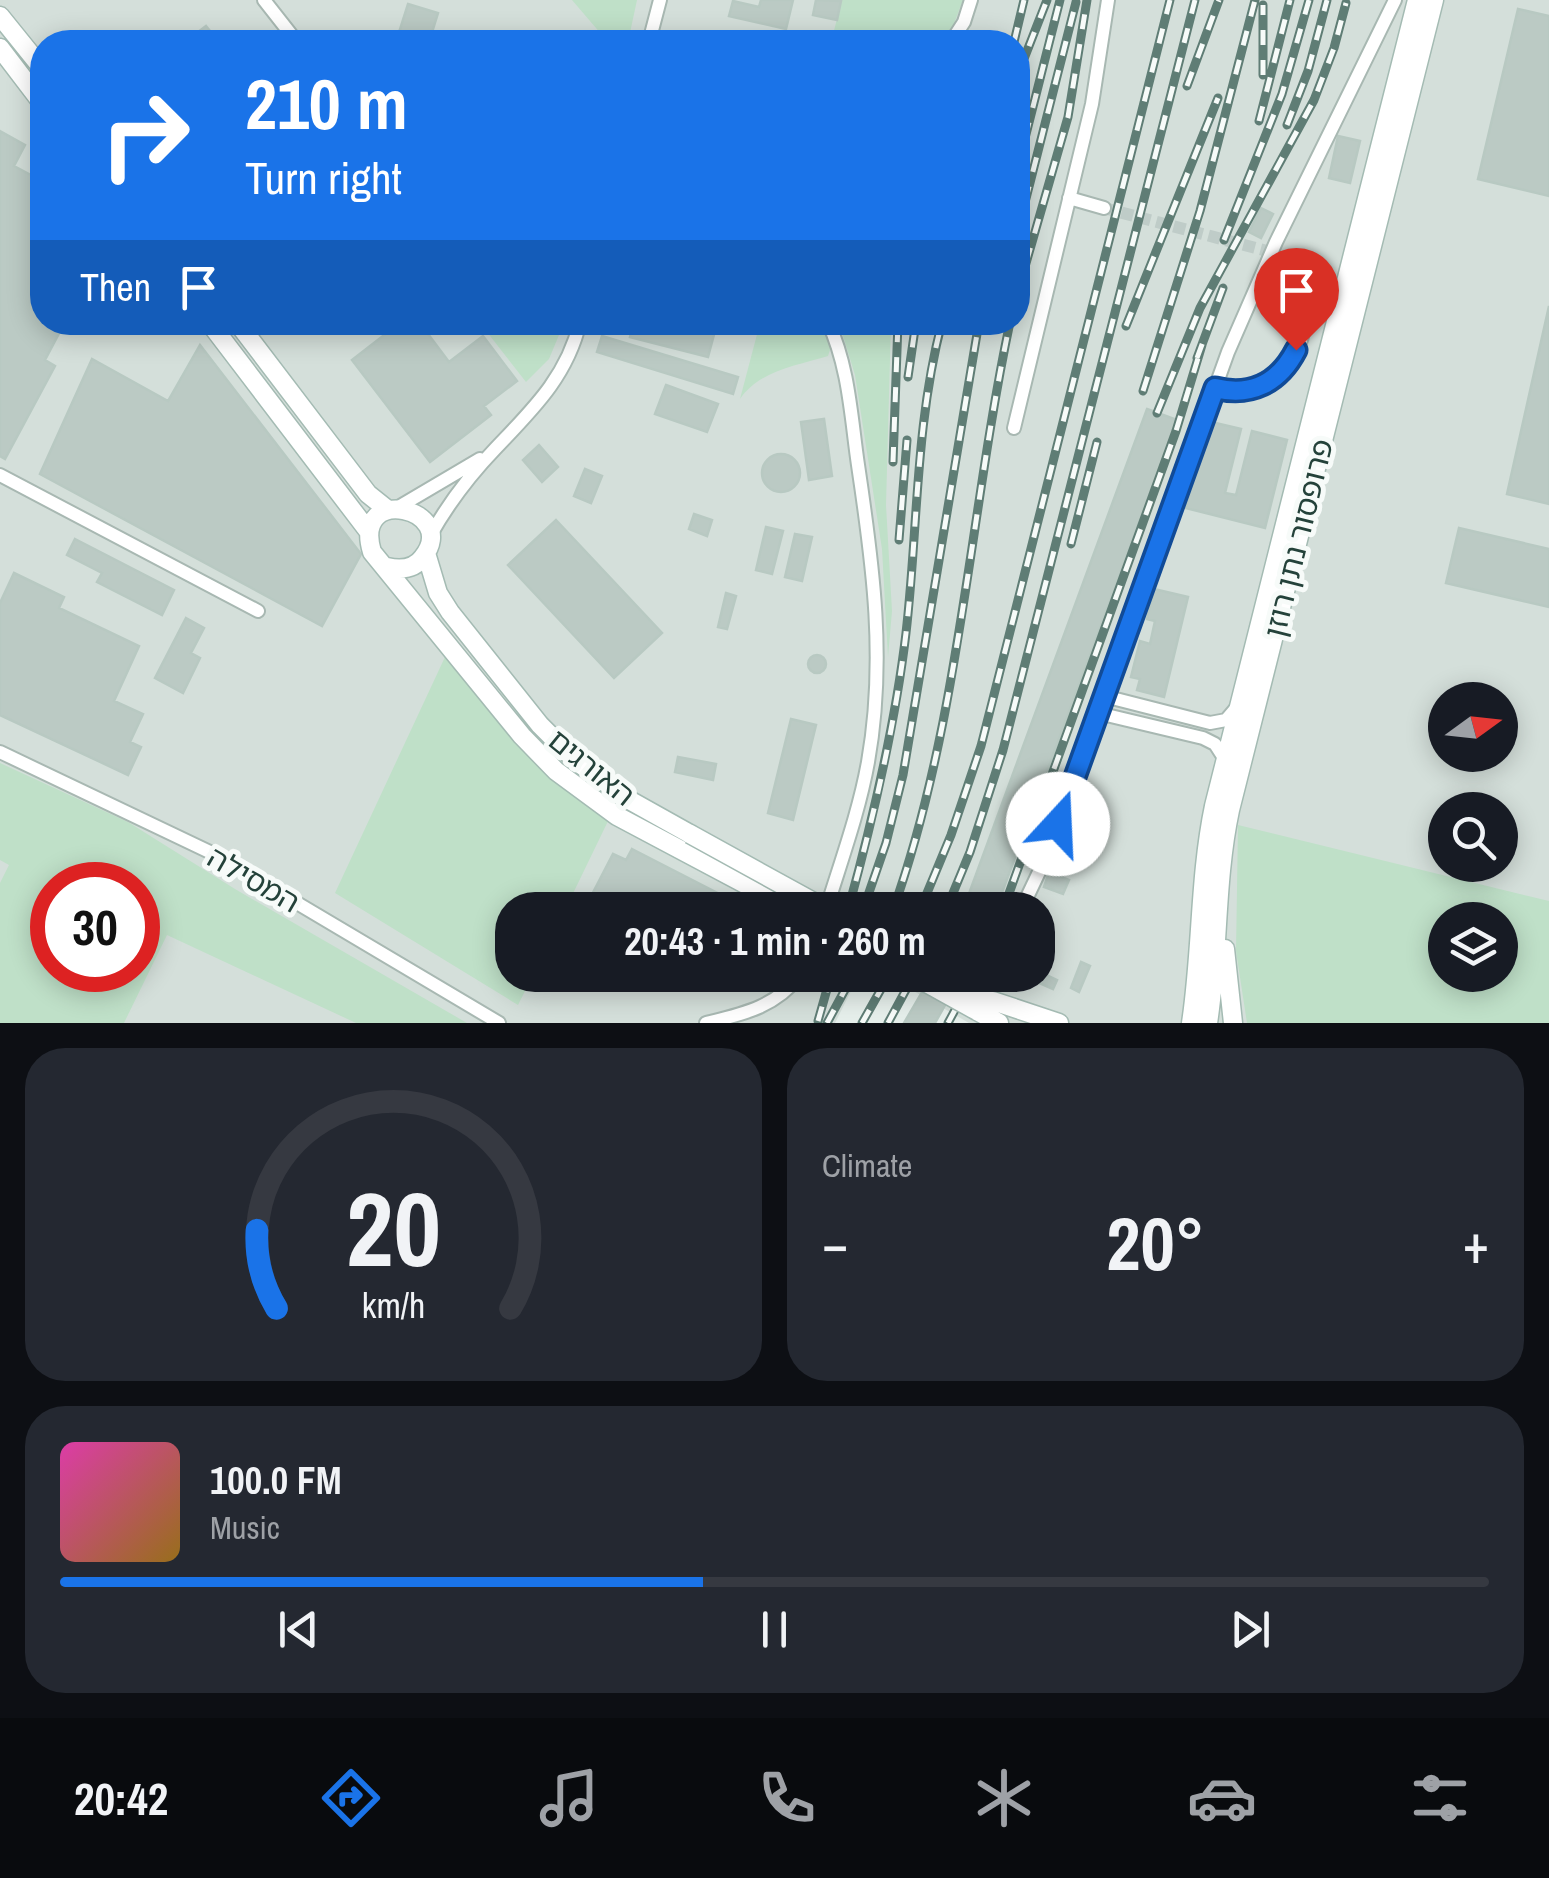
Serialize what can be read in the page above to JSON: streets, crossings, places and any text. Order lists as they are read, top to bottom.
{
  "streets": {
    "street": ["פרופסור נתן רוזן", "האורגים", "המסילה"]
  },
  "north": "right",
  "page": {
    "turn": ["210 m", "Turn right"],
    "then": "Then",
    "limit": "30",
    "trip": "20:43 · 1 min · 260 m",
    "tile": "Climate",
    "heat": ["−", "20°", "+"],
    "song": ["100.0 FM", "Music"],
    "tabs": "20:42",
    "gauge": ["20", "km/h"]
  }
}
